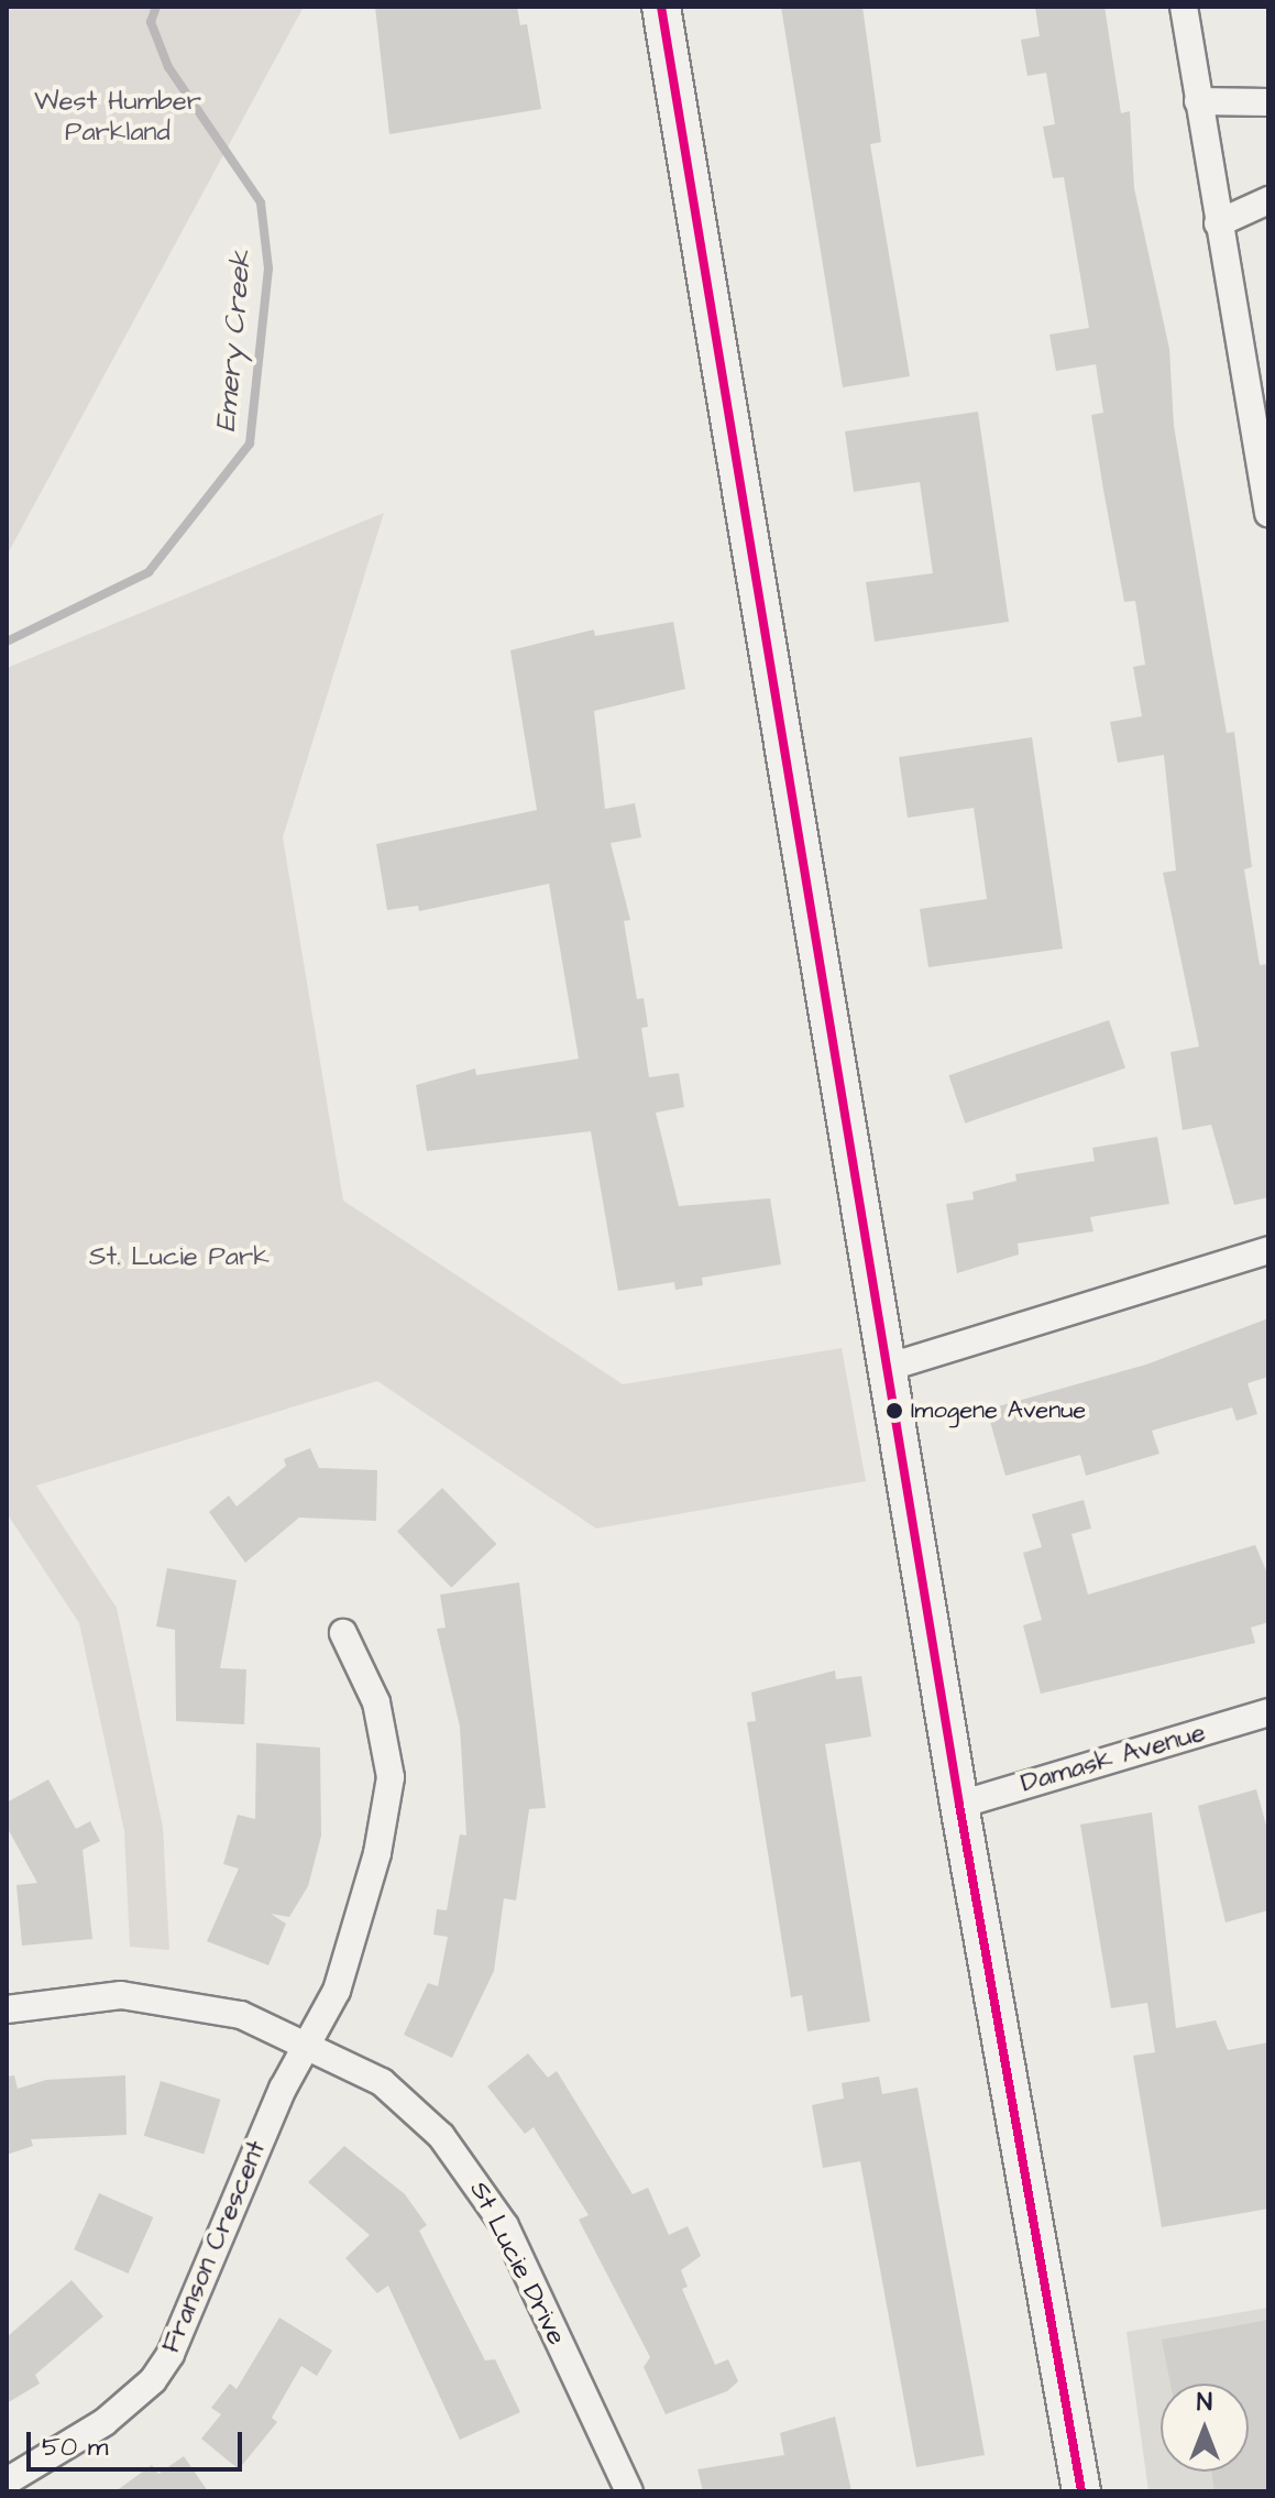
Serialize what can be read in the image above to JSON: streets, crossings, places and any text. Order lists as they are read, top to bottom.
{
  "streets": {
    "street": ["Damask Avenue", "Franson Crescent", "St Lucie Drive"]
  },
  "crossings": [
    ["Franson Crescent", "St Lucie Drive"]
  ],
  "water": ["Emery Creek"],
  "parks": ["West Humber Parkland", "St. Lucie Park"],
  "places": ["Imogene Avenue"],
  "scale_bar": "50 m",
  "north": "top"
}
